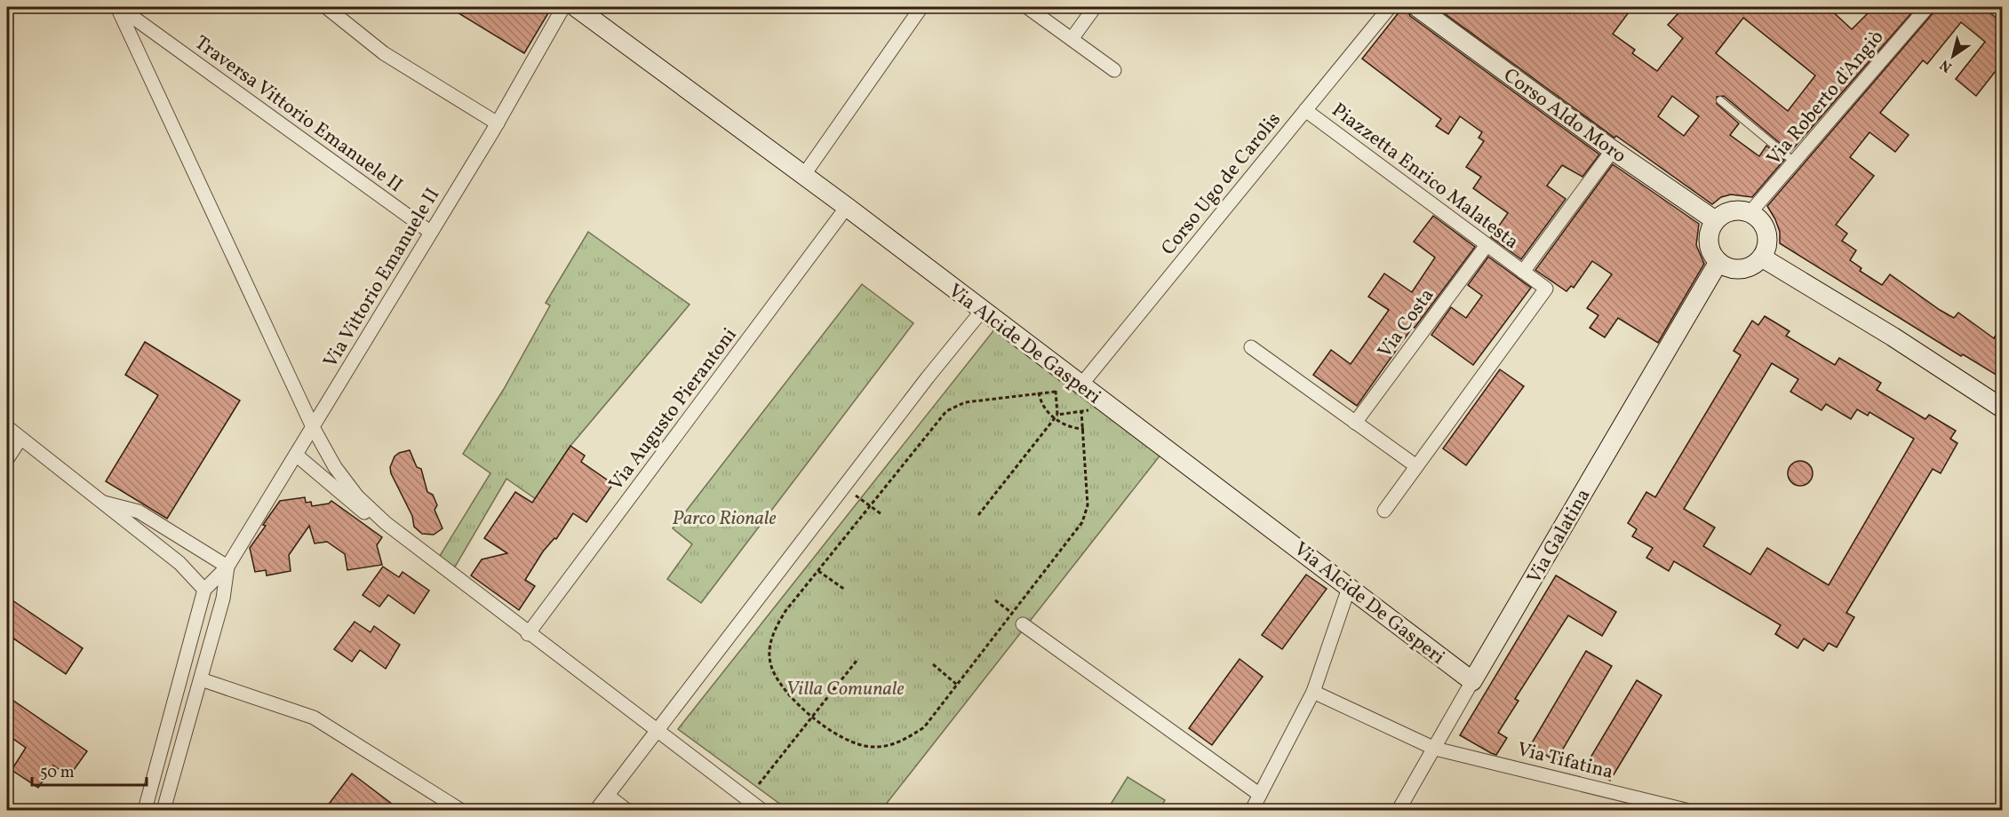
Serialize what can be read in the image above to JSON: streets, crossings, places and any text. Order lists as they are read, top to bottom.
{
  "streets": {
    "main road": ["Corso Aldo Moro", "Via Alcide De Gasperi", "Via Galatina"],
    "street": [
      "Via Roberto d'Angiò",
      "Traversa Vittorio Emanuele II",
      "Piazzetta Enrico Malatesta",
      "Corso Ugo de Carolis",
      "Via Vittorio Emanuele II",
      "Via Costa",
      "Via Augusto Pierantoni",
      "Via Tifatina"
    ]
  },
  "crossings": [
    ["Via Roberto d'Angiò", "Corso Aldo Moro"],
    ["Via Roberto d'Angiò", "Via Galatina"],
    ["Traversa Vittorio Emanuele II", "Via Vittorio Emanuele II"],
    ["Corso Aldo Moro", "Via Galatina"],
    ["Piazzetta Enrico Malatesta", "Corso Ugo de Carolis"],
    ["Piazzetta Enrico Malatesta", "Via Costa"],
    ["Corso Ugo de Carolis", "Via Alcide De Gasperi"],
    ["Via Alcide De Gasperi", "Via Augusto Pierantoni"],
    ["Via Alcide De Gasperi", "Via Galatina"],
    ["Via Galatina", "Via Tifatina"]
  ],
  "parks": ["Parco Rionale", "Villa Comunale"],
  "scale_bar": "50 m",
  "north": "bottom left"
}
